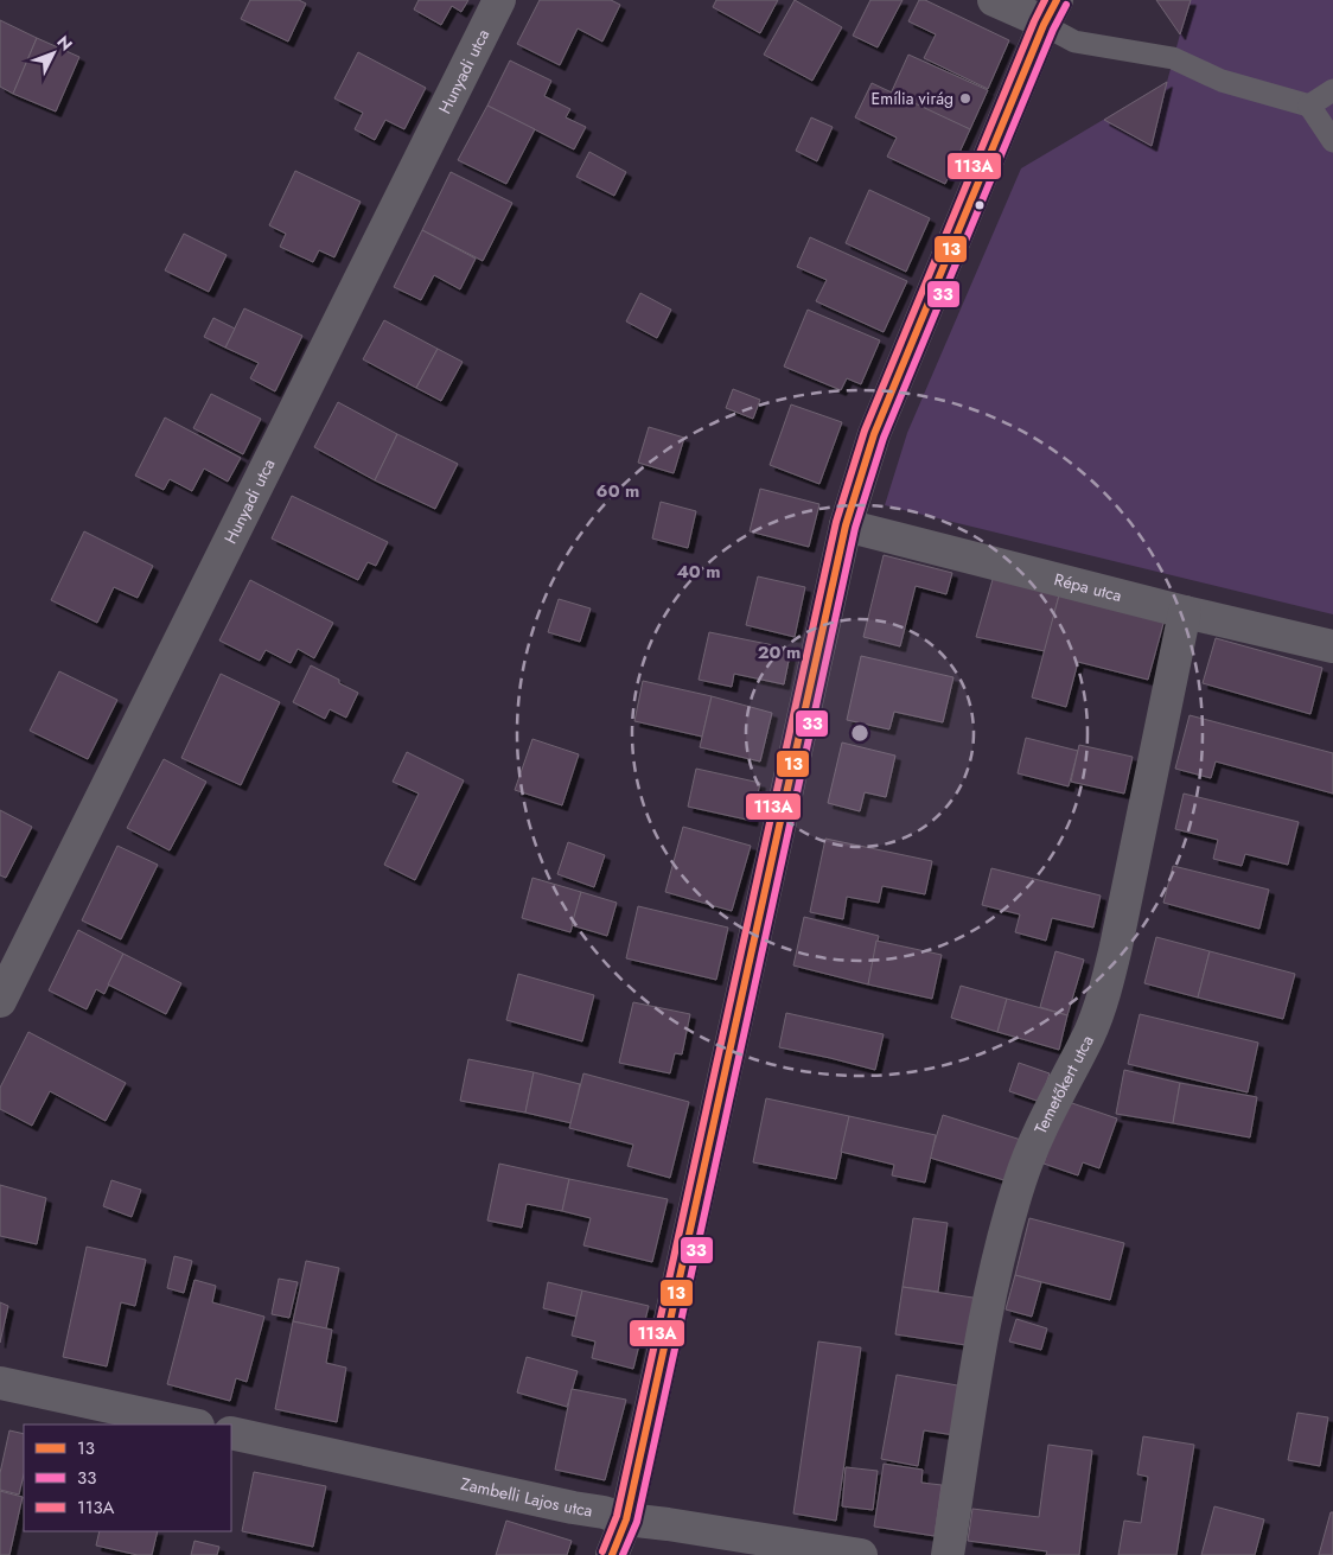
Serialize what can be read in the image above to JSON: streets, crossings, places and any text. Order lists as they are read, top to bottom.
{
  "streets": {
    "street": [
      "Hunyadi utca",
      "Répa utca",
      "Temetőkert utca",
      "Zambelli Lajos utca"
    ]
  },
  "crossings": [
    ["Répa utca", "Temetőkert utca"]
  ],
  "places": ["Emília virág"],
  "lines": ["transit line 13", "transit line 113A", "transit line 33"],
  "legend": ["13", "33", "113A"],
  "north": "top right",
  "rings": ["60 m", "40 m", "20 m"]
}
